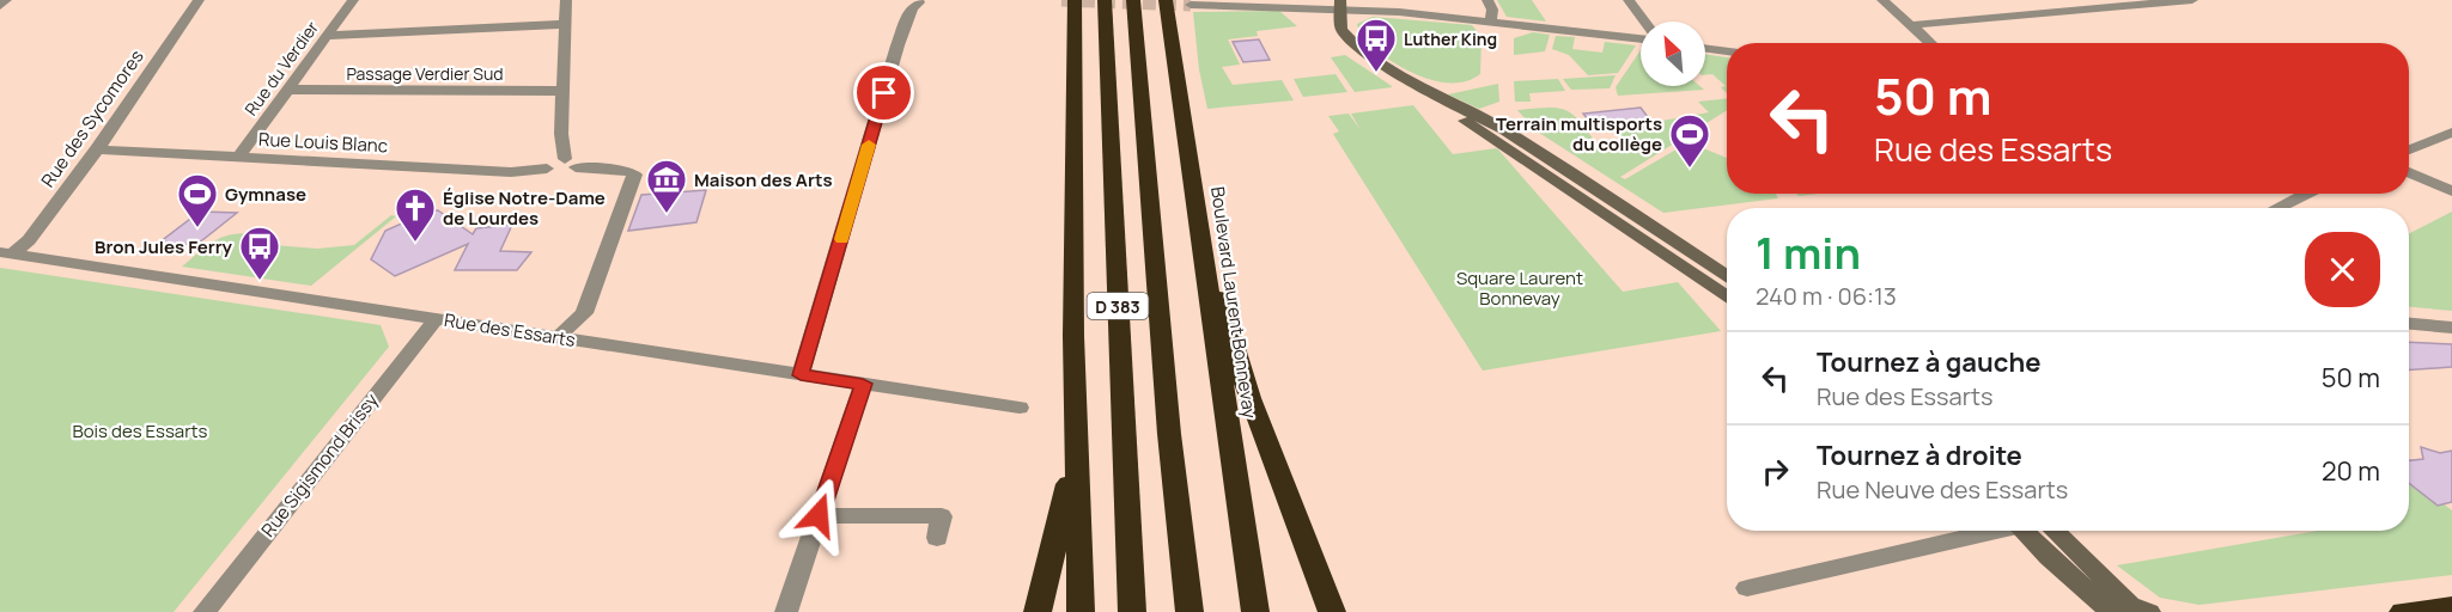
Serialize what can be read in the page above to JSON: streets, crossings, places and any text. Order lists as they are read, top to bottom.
{
  "streets": {
    "highway": ["Boulevard Laurent Bonnevay", "D 383"],
    "street": [
      "Rue du Verdier",
      "Passage Verdier Sud",
      "Rue des Sycomores",
      "Rue Louis Blanc",
      "Rue des Essarts",
      "Rue Sigismond Brissy"
    ]
  },
  "crossings": [
    ["Rue du Verdier", "Passage Verdier Sud"],
    ["Rue du Verdier", "Rue Louis Blanc"],
    ["Rue des Sycomores", "Rue Louis Blanc"],
    ["Rue des Sycomores", "Rue des Essarts"],
    ["Rue des Essarts", "Rue Sigismond Brissy"]
  ],
  "parks": ["Square Laurent Bonnevay", "Bois des Essarts"],
  "places": {
    "bus stop": ["Luther King", "Bron Jules Ferry"],
    "sports": ["Terrain multisports du collège", "Gymnase"],
    "museum": ["Maison des Arts"],
    "church": ["Église Notre-Dame de Lourdes"]
  },
  "north": "top left",
  "page": {
    "turn": ["50 m", "Rue des Essarts"],
    "heading": ["1 min", "240 m · 06:13"],
    "list": [
      {
        "name": "Tournez à gauche",
        "note": "Rue des Essarts",
        "value": "50 m"
      },
      {
        "name": "Tournez à droite",
        "note": "Rue Neuve des Essarts",
        "value": "20 m"
      }
    ]
  }
}
